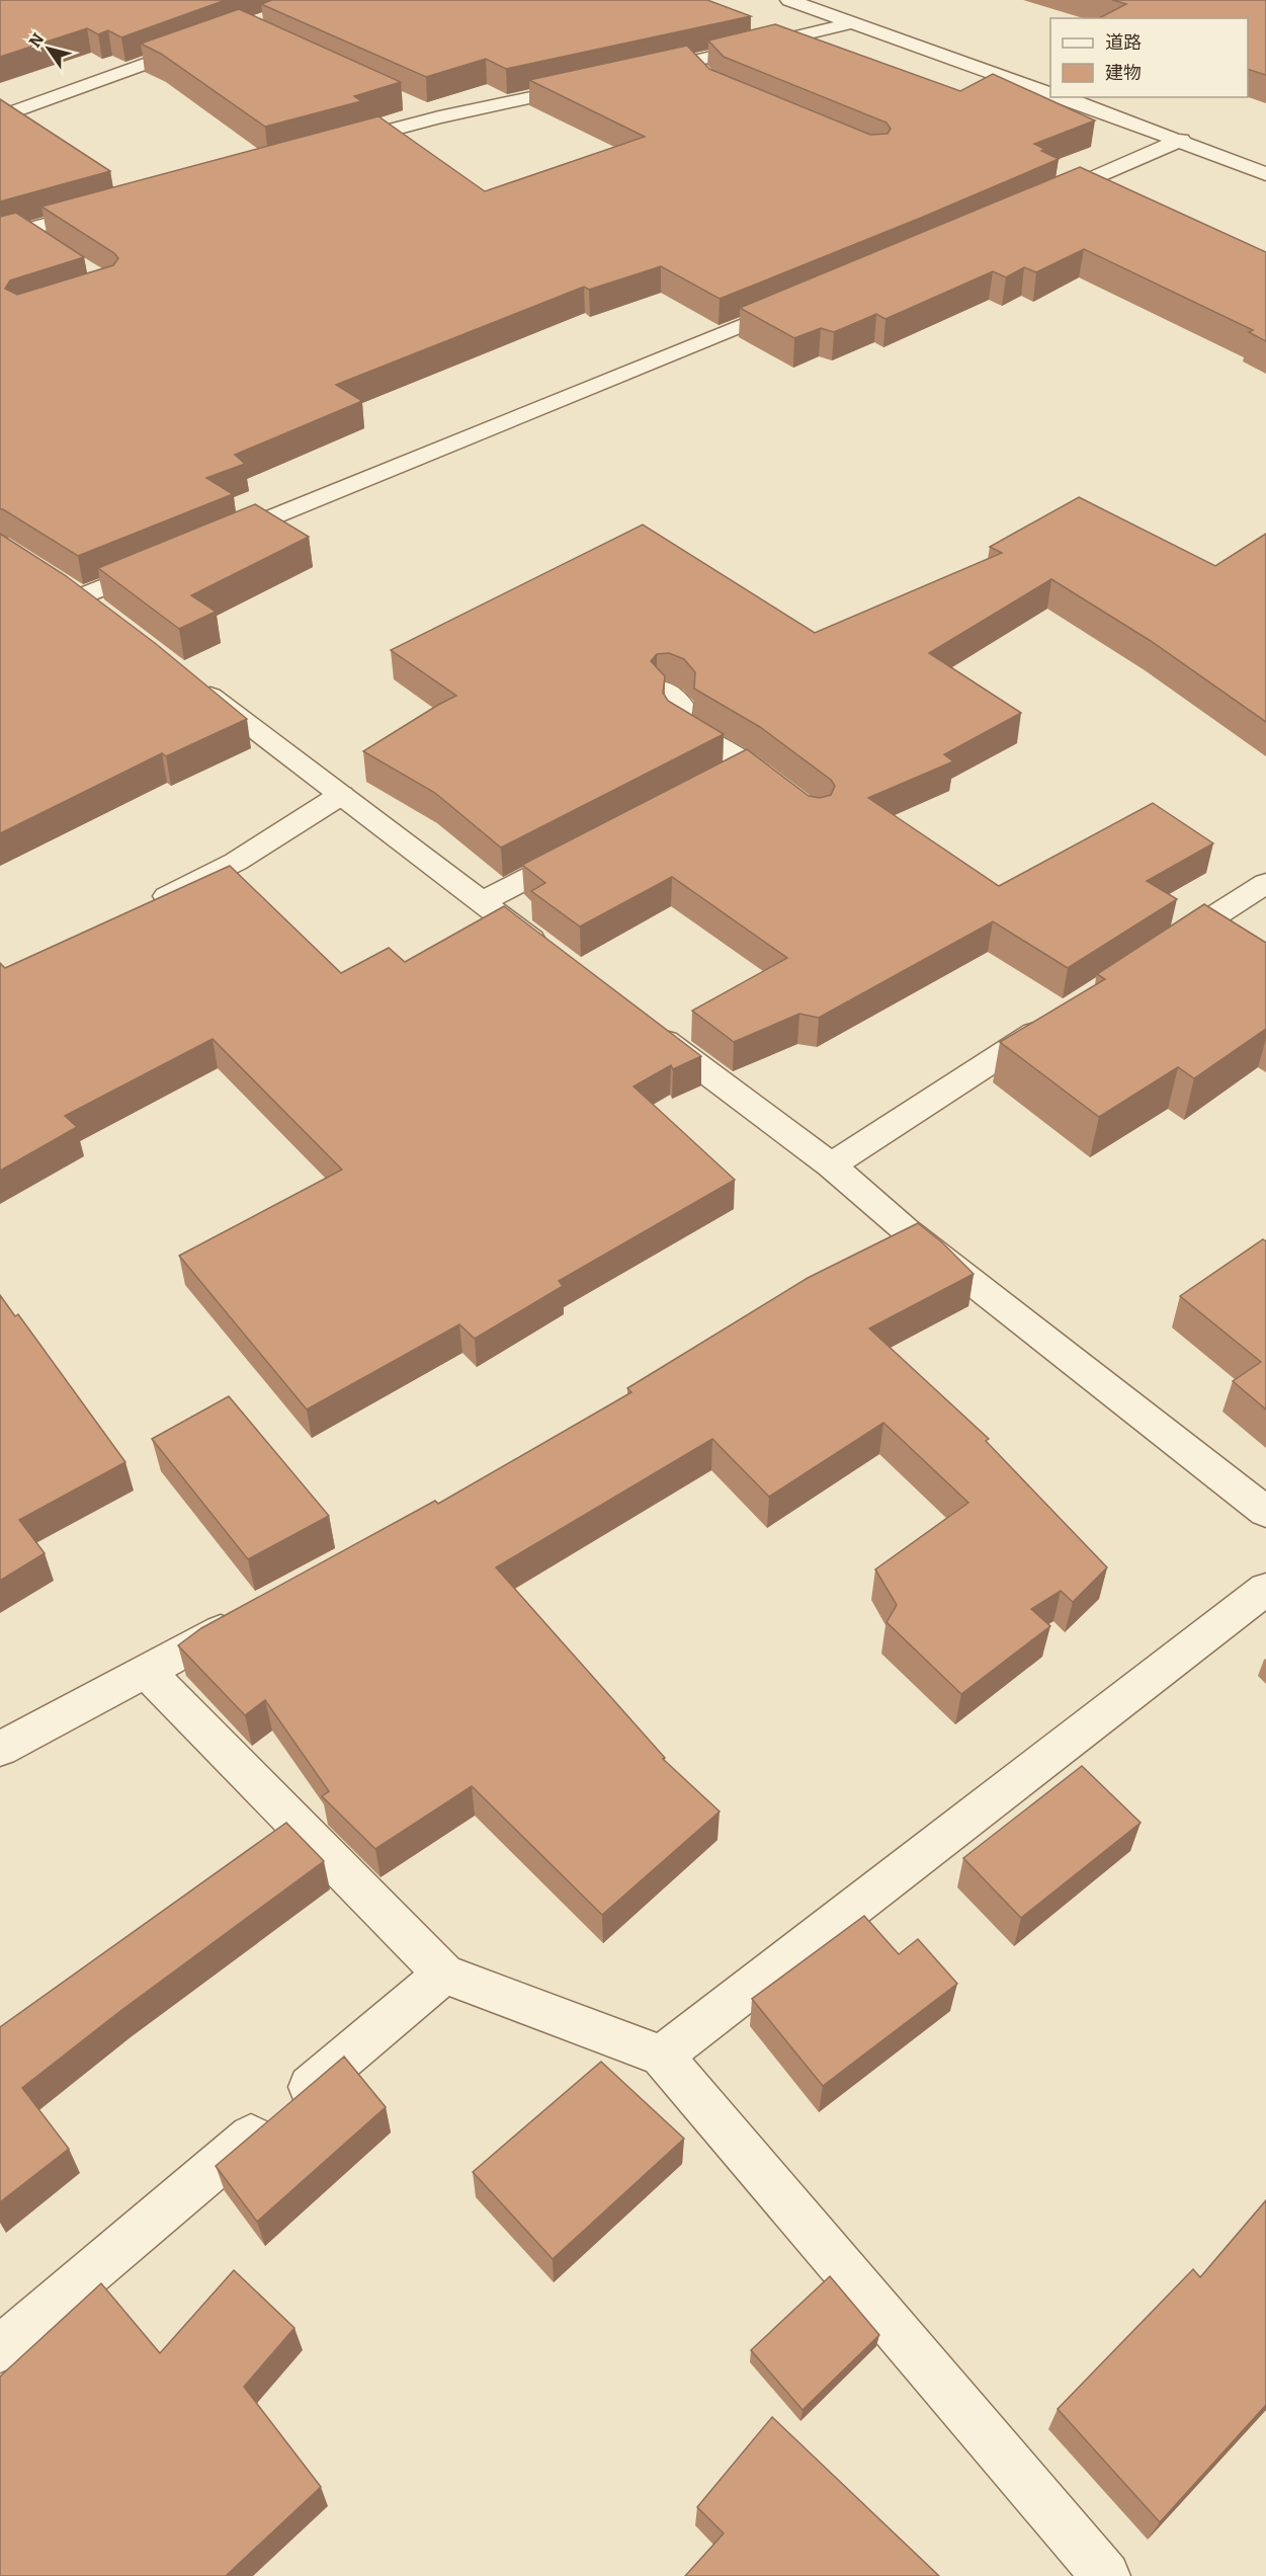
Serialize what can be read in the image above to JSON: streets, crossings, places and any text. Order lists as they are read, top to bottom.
{
  "legend": ["道路", "建物"],
  "north": "top left"
}
